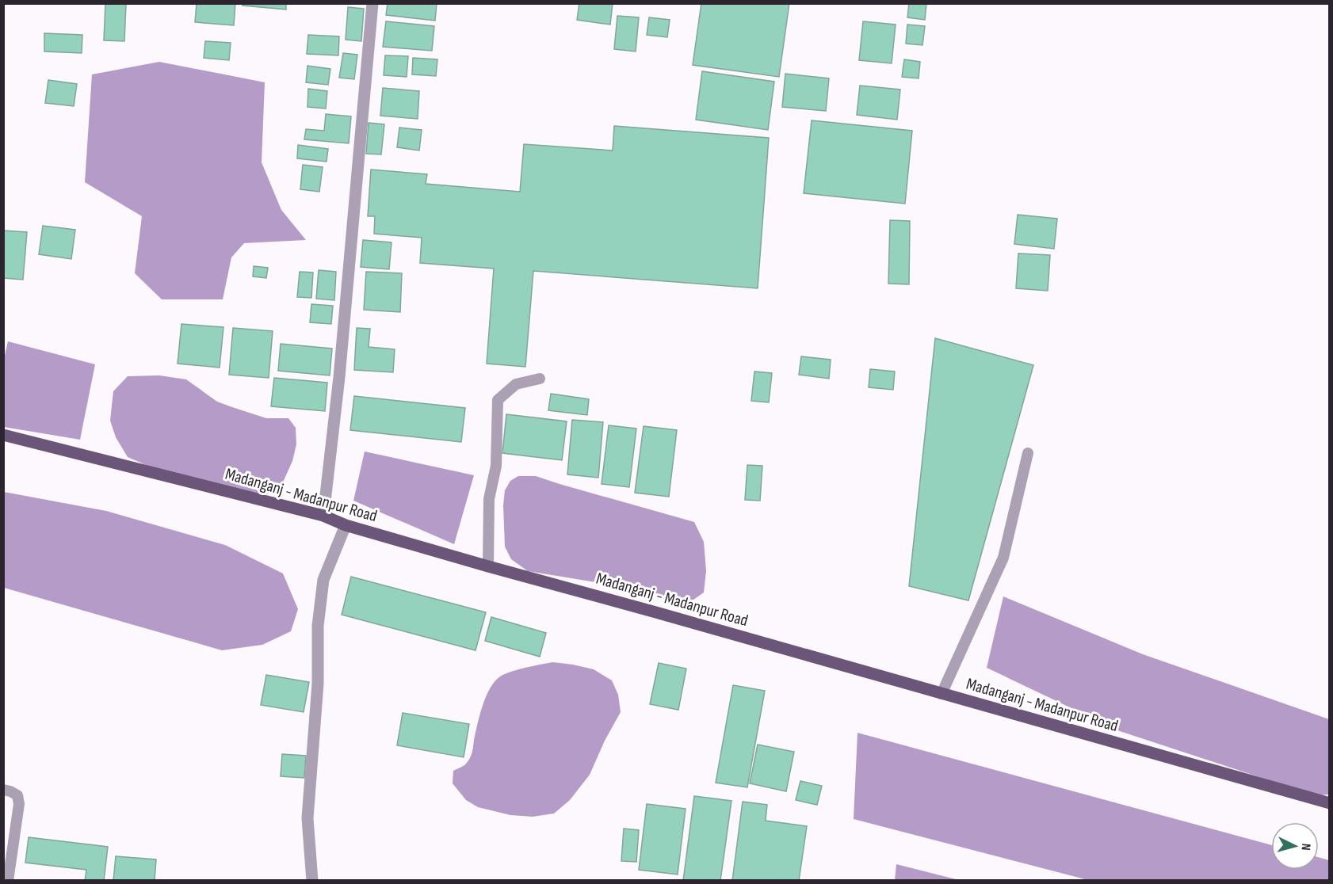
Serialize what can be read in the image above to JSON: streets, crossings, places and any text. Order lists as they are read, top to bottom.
{
  "streets": {
    "main road": ["Madanganj - Madanpur Road"]
  },
  "north": "right"
}
